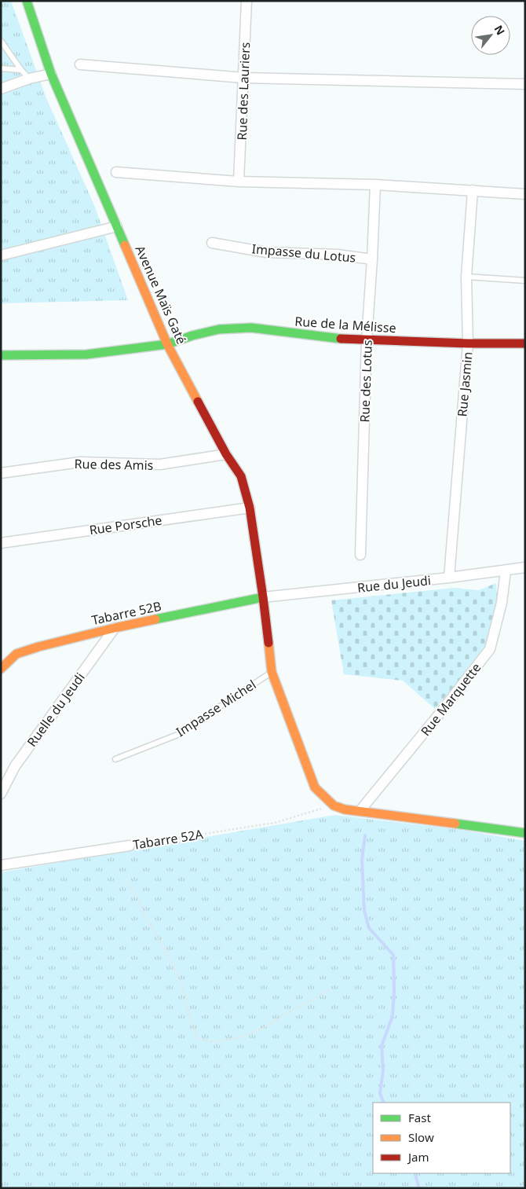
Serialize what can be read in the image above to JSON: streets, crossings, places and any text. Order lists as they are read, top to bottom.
{
  "streets": {
    "street": [
      "Rue des Lauriers",
      "Impasse du Lotus",
      "Avenue Maïs Gaté",
      "Rue de la Mélisse",
      "Rue des Lotus",
      "Rue Jasmin",
      "Rue des Amis",
      "Rue Porsche",
      "Rue du Jeudi",
      "Tabarre 52B",
      "Rue Marquette",
      "Ruelle du Jeudi",
      "Tabarre 52A"
    ],
    "lane": ["Impasse Michel"]
  },
  "crossings": [
    ["Impasse du Lotus", "Rue des Lotus"],
    ["Avenue Maïs Gaté", "Rue de la Mélisse"],
    ["Avenue Maïs Gaté", "Rue des Amis"],
    ["Avenue Maïs Gaté", "Rue Porsche"],
    ["Avenue Maïs Gaté", "Rue du Jeudi"],
    ["Avenue Maïs Gaté", "Tabarre 52B"],
    ["Avenue Maïs Gaté", "Impasse Michel"],
    ["Avenue Maïs Gaté", "Tabarre 52A"],
    ["Rue de la Mélisse", "Rue des Lotus"],
    ["Rue de la Mélisse", "Rue Jasmin"],
    ["Rue Jasmin", "Rue du Jeudi"],
    ["Rue du Jeudi", "Tabarre 52B"],
    ["Rue du Jeudi", "Rue Marquette"],
    ["Tabarre 52B", "Ruelle du Jeudi"]
  ],
  "legend": ["Fast", "Slow", "Jam"],
  "north": "top right"
}
